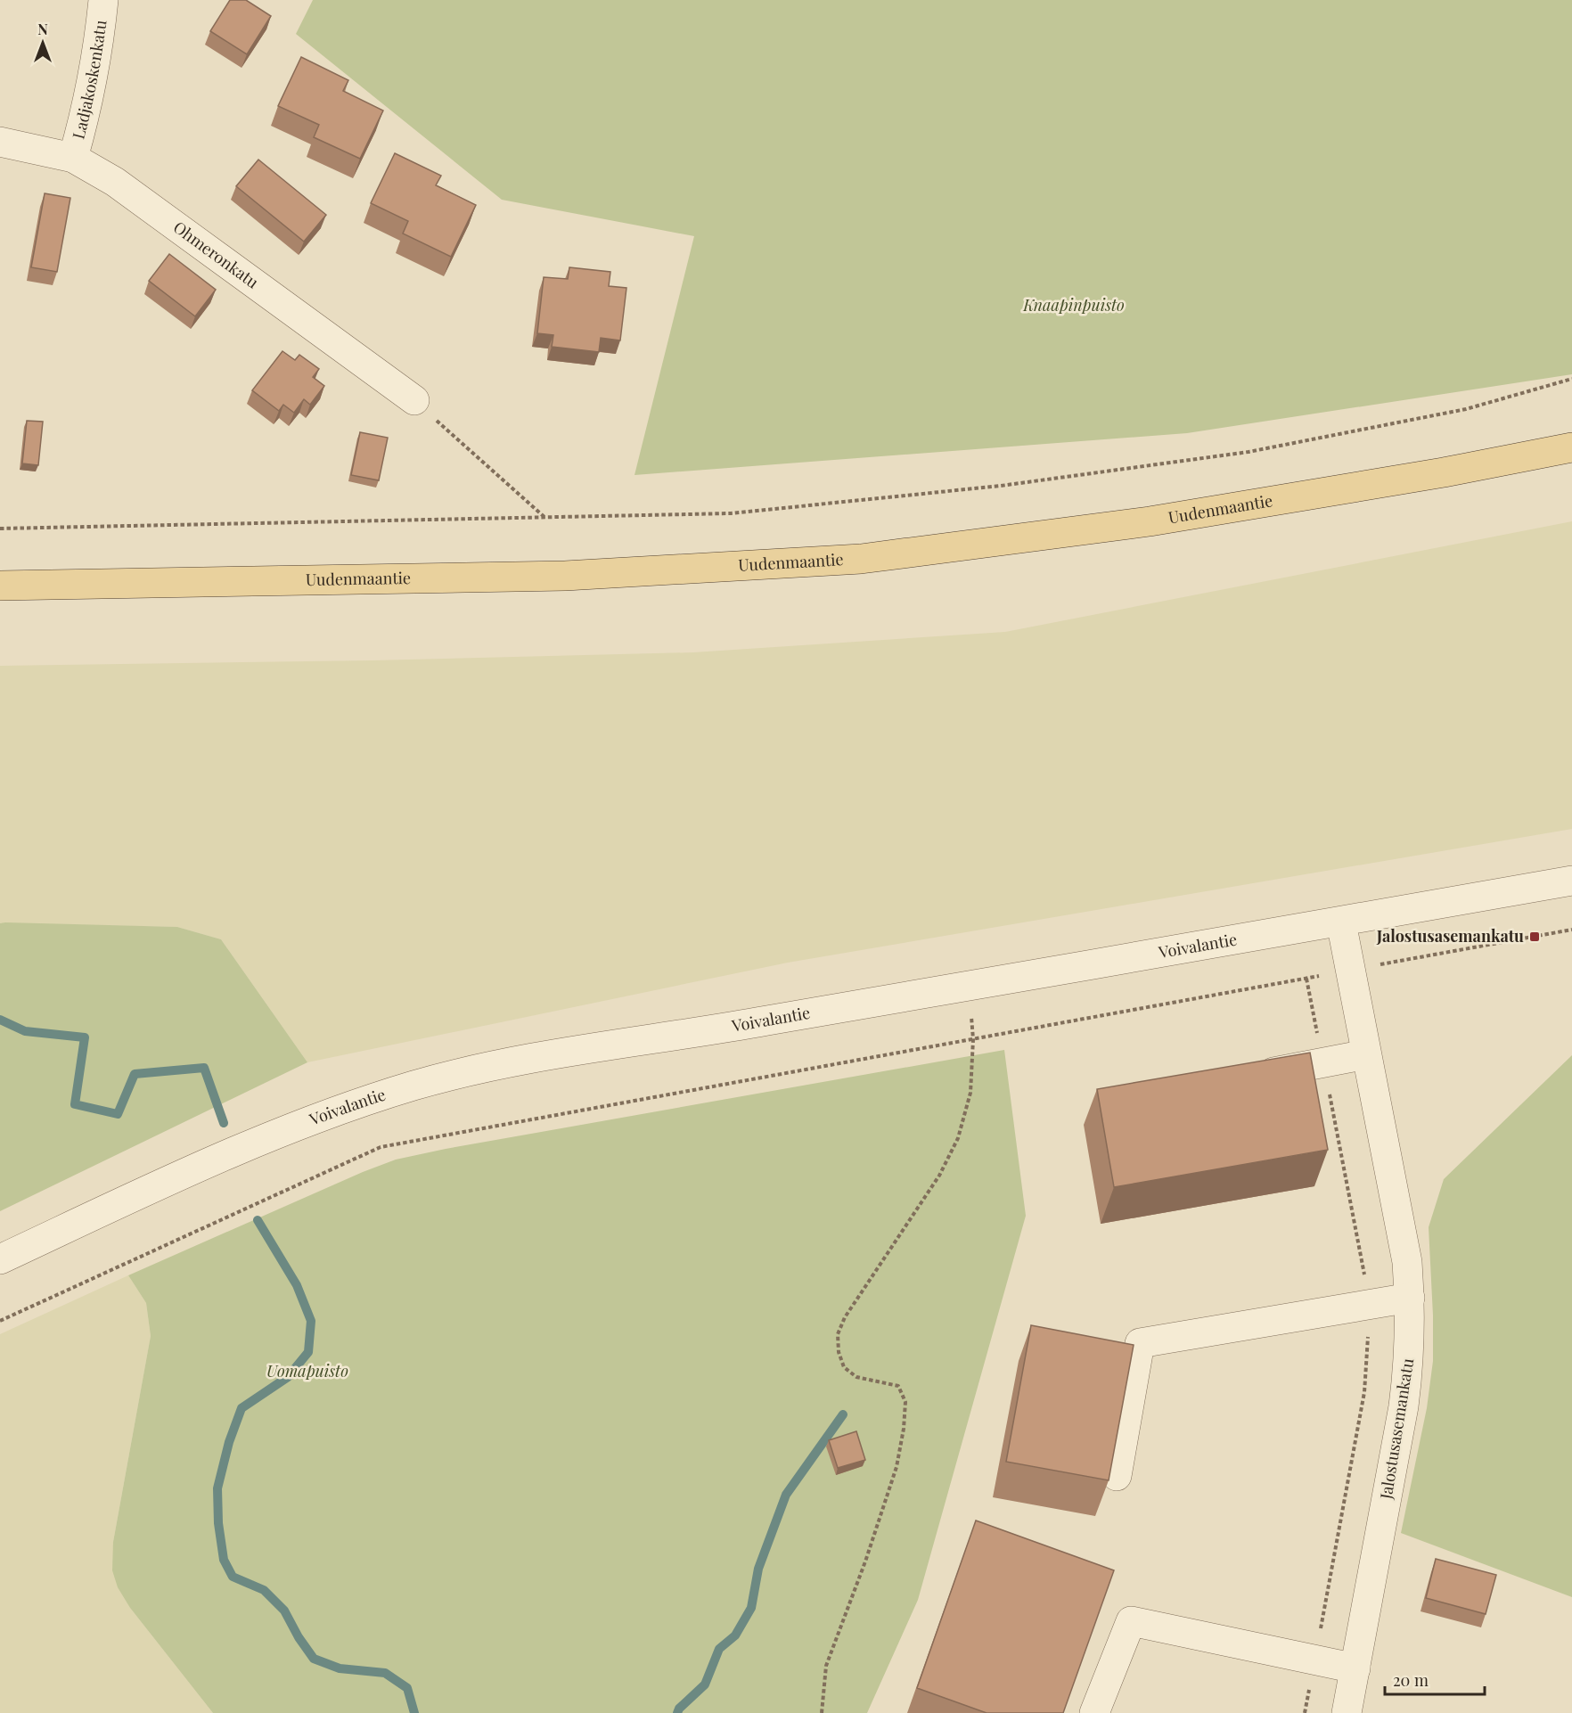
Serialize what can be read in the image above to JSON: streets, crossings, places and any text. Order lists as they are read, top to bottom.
{
  "streets": {
    "main road": ["Uudenmaantie"],
    "street": [
      "Ladjakoskenkatu",
      "Ohmeronkatu",
      "Voivalantie",
      "Jalostusasemankatu"
    ]
  },
  "crossings": [
    ["Ladjakoskenkatu", "Ohmeronkatu"],
    ["Voivalantie", "Jalostusasemankatu"]
  ],
  "parks": ["Knaapinpuisto", "Uomapuisto"],
  "places": {
    "transit": ["Jalostusasemankatu"]
  },
  "scale_bar": "20 m",
  "north": "top"
}
